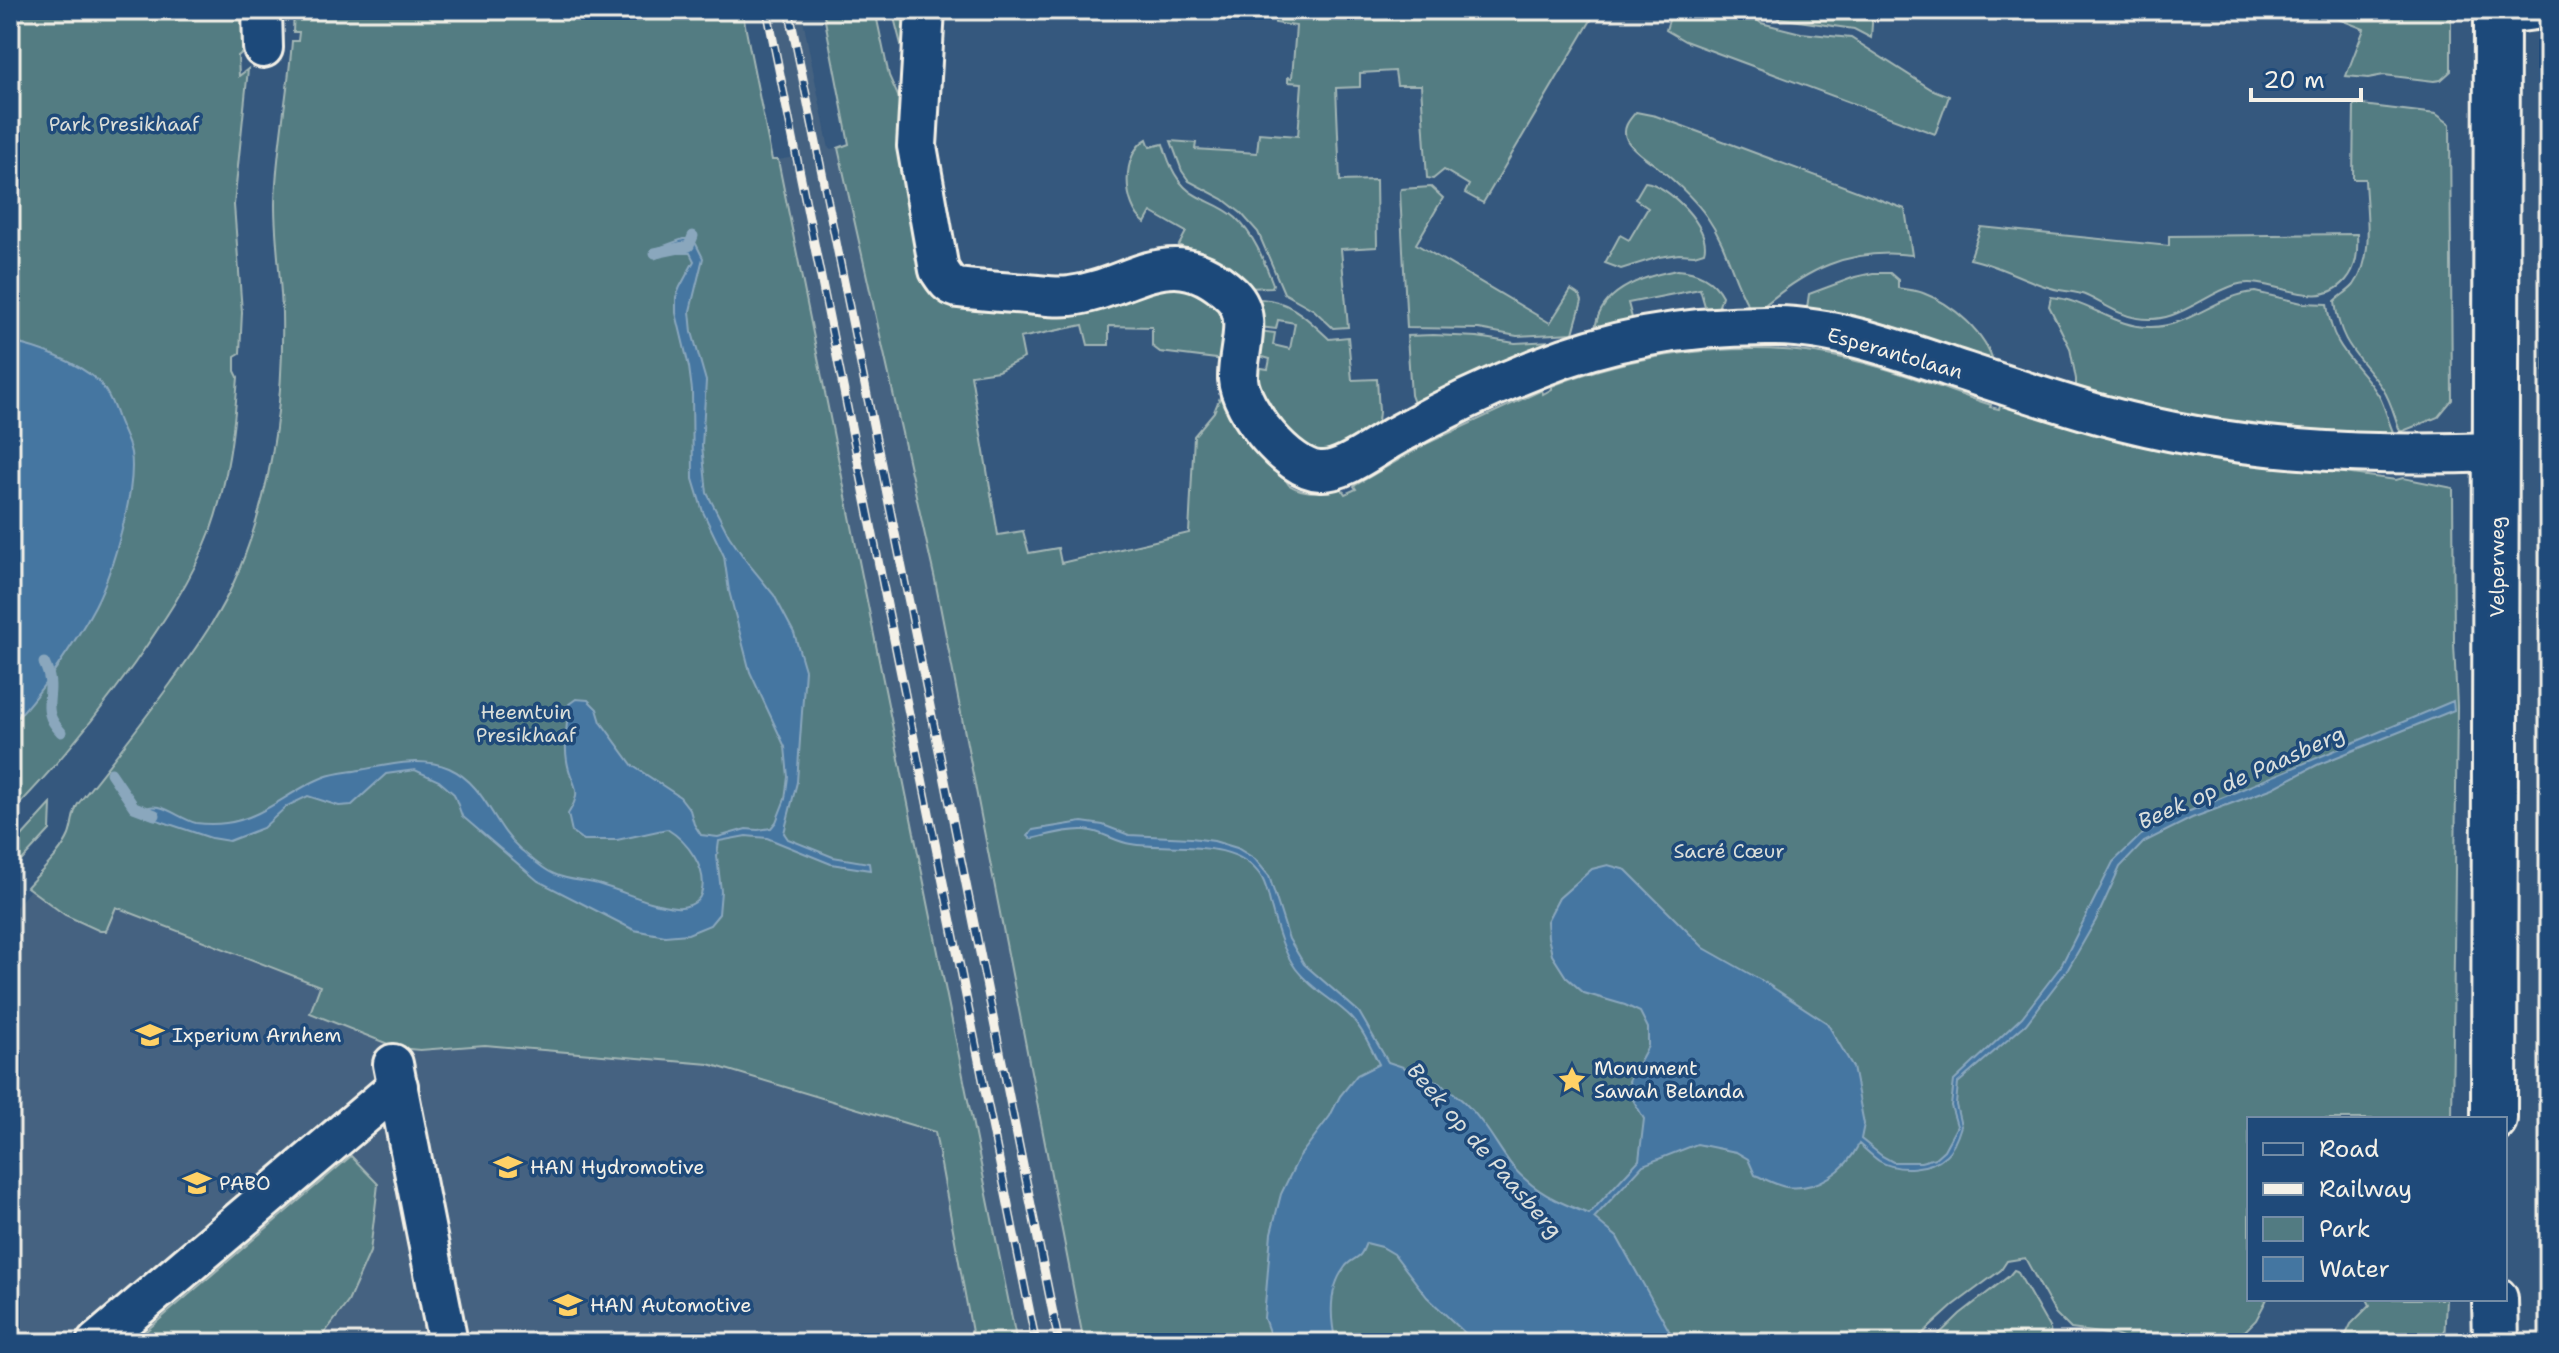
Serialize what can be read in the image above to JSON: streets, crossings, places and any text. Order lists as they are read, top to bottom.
{
  "streets": {
    "main road": ["Velperweg"],
    "street": ["Esperantolaan"]
  },
  "crossings": [
    ["Esperantolaan", "Velperweg"]
  ],
  "water": ["Beek op de Paasberg"],
  "parks": ["Park Presikhaaf", "Heemtuin Presikhaaf", "Sacré Cœur"],
  "places": {
    "school or university": [
      "Ixperium Arnhem",
      "HAN Hydromotive",
      "PABO",
      "HAN Automotive"
    ],
    "place": ["Monument Sawah Belanda"]
  },
  "legend": [
    "Road",
    "Railway",
    "Park",
    "Water"
  ],
  "scale_bar": "20 m"
}
